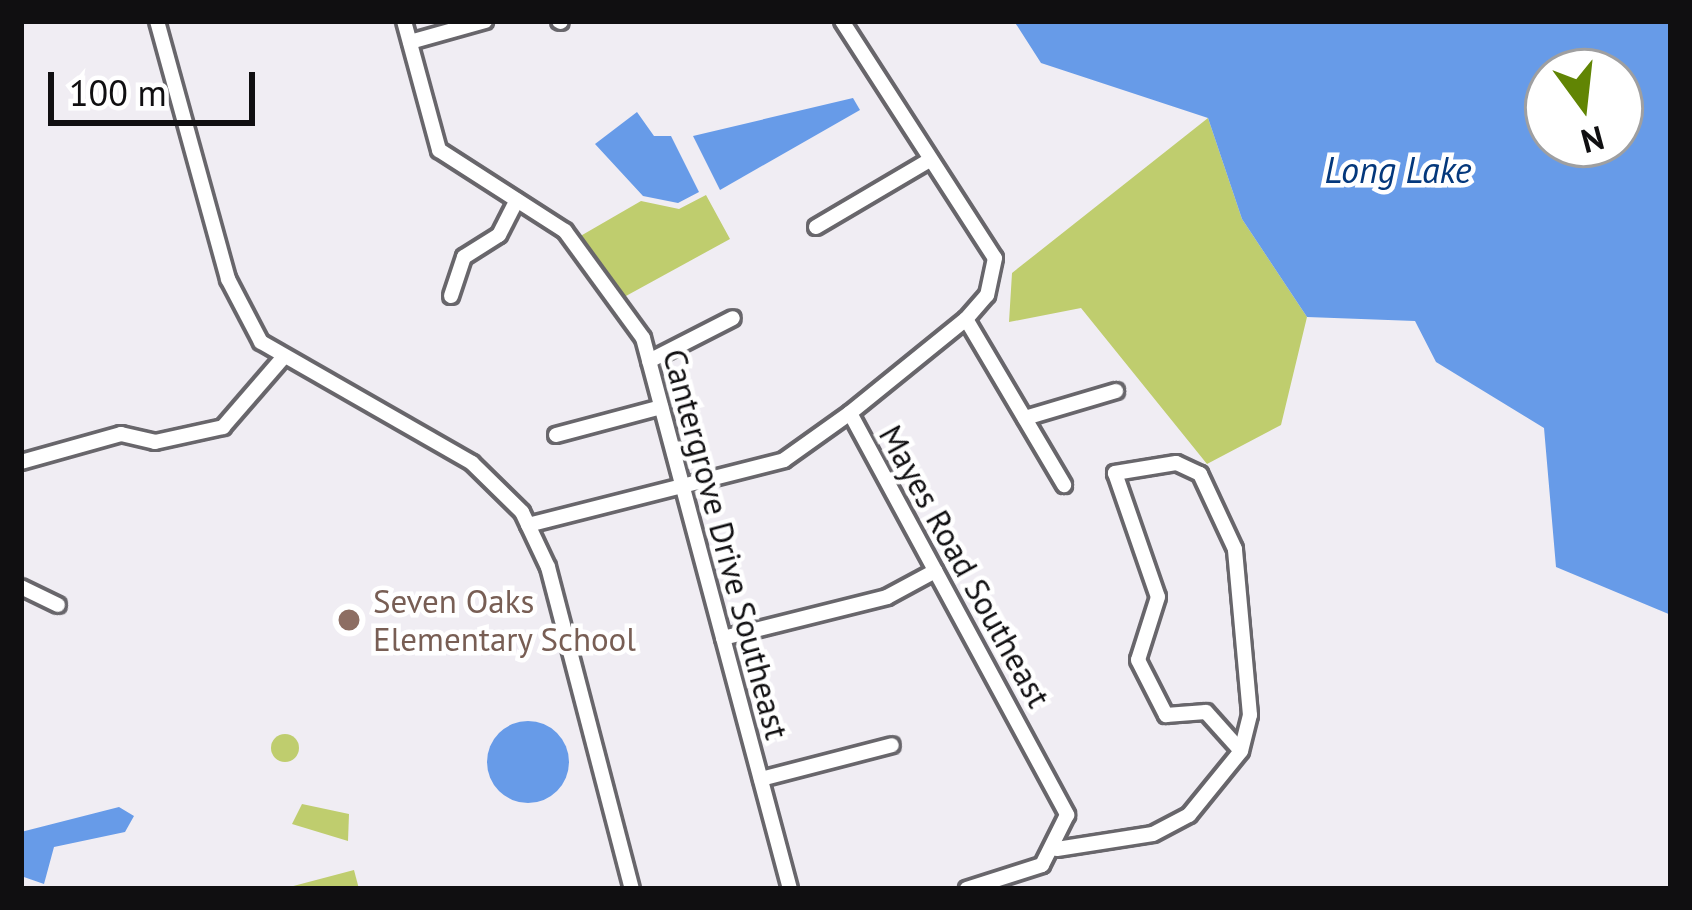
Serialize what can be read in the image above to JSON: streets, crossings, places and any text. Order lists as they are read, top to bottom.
{
  "streets": {
    "street": ["Cantergrove Drive Southeast", "Mayes Road Southeast"]
  },
  "water": ["Long Lake"],
  "places": ["Seven Oaks Elementary School"],
  "scale_bar": "100 m",
  "north": "bottom"
}
